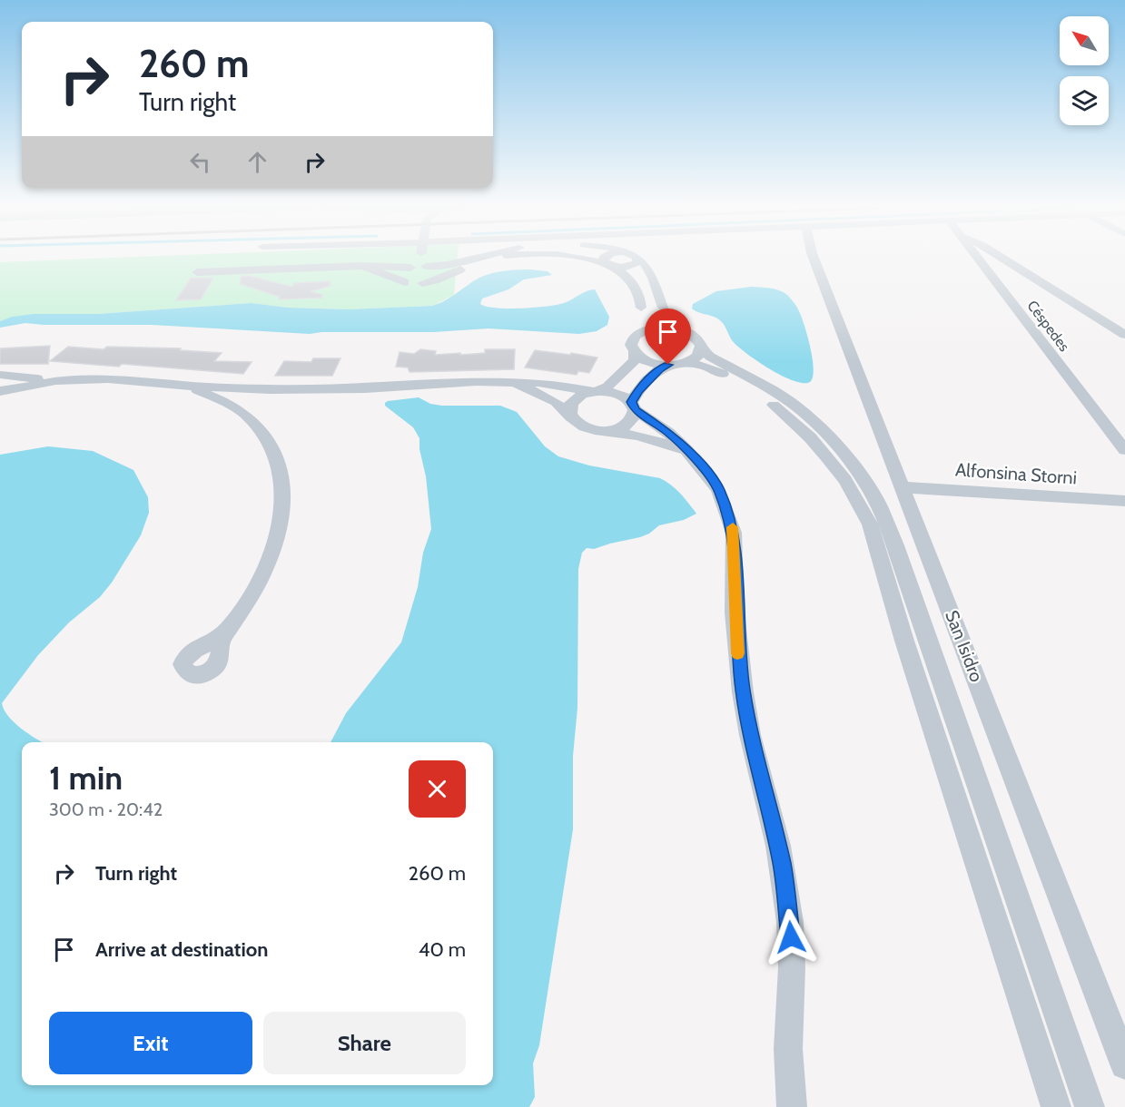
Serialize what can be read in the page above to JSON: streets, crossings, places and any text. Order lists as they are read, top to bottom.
{
  "streets": {
    "street": ["Céspedes", "Alfonsina Storni", "San Isidro"]
  },
  "crossings": [
    ["Alfonsina Storni", "San Isidro"]
  ],
  "north": "top left",
  "page": {
    "turn": ["260 m", "Turn right"],
    "heading": ["1 min", "300 m · 20:42"],
    "list": [
      {
        "name": "Turn right",
        "value": "260 m"
      },
      {
        "name": "Arrive at destination",
        "value": "40 m"
      }
    ],
    "buttons": ["Exit", "Share"]
  }
}
